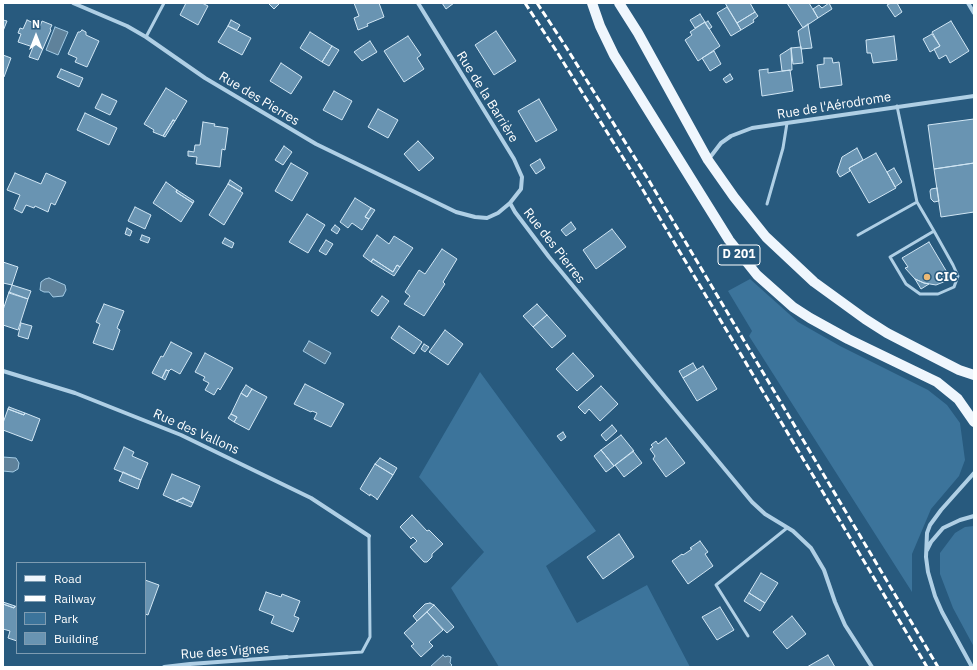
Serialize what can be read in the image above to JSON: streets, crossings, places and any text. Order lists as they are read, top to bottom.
{
  "streets": {
    "main road": ["D 201"],
    "street": [
      "Rue de la Barrière",
      "Rue des Pierres",
      "Rue de l'Aérodrome",
      "Rue des Vallons",
      "Rue des Vignes"
    ]
  },
  "crossings": [
    ["Rue de la Barrière", "Rue des Pierres"],
    ["Rue de l'Aérodrome", "D 201"]
  ],
  "places": ["CIC"],
  "legend": [
    "Road",
    "Railway",
    "Park",
    "Building"
  ],
  "north": "top"
}
